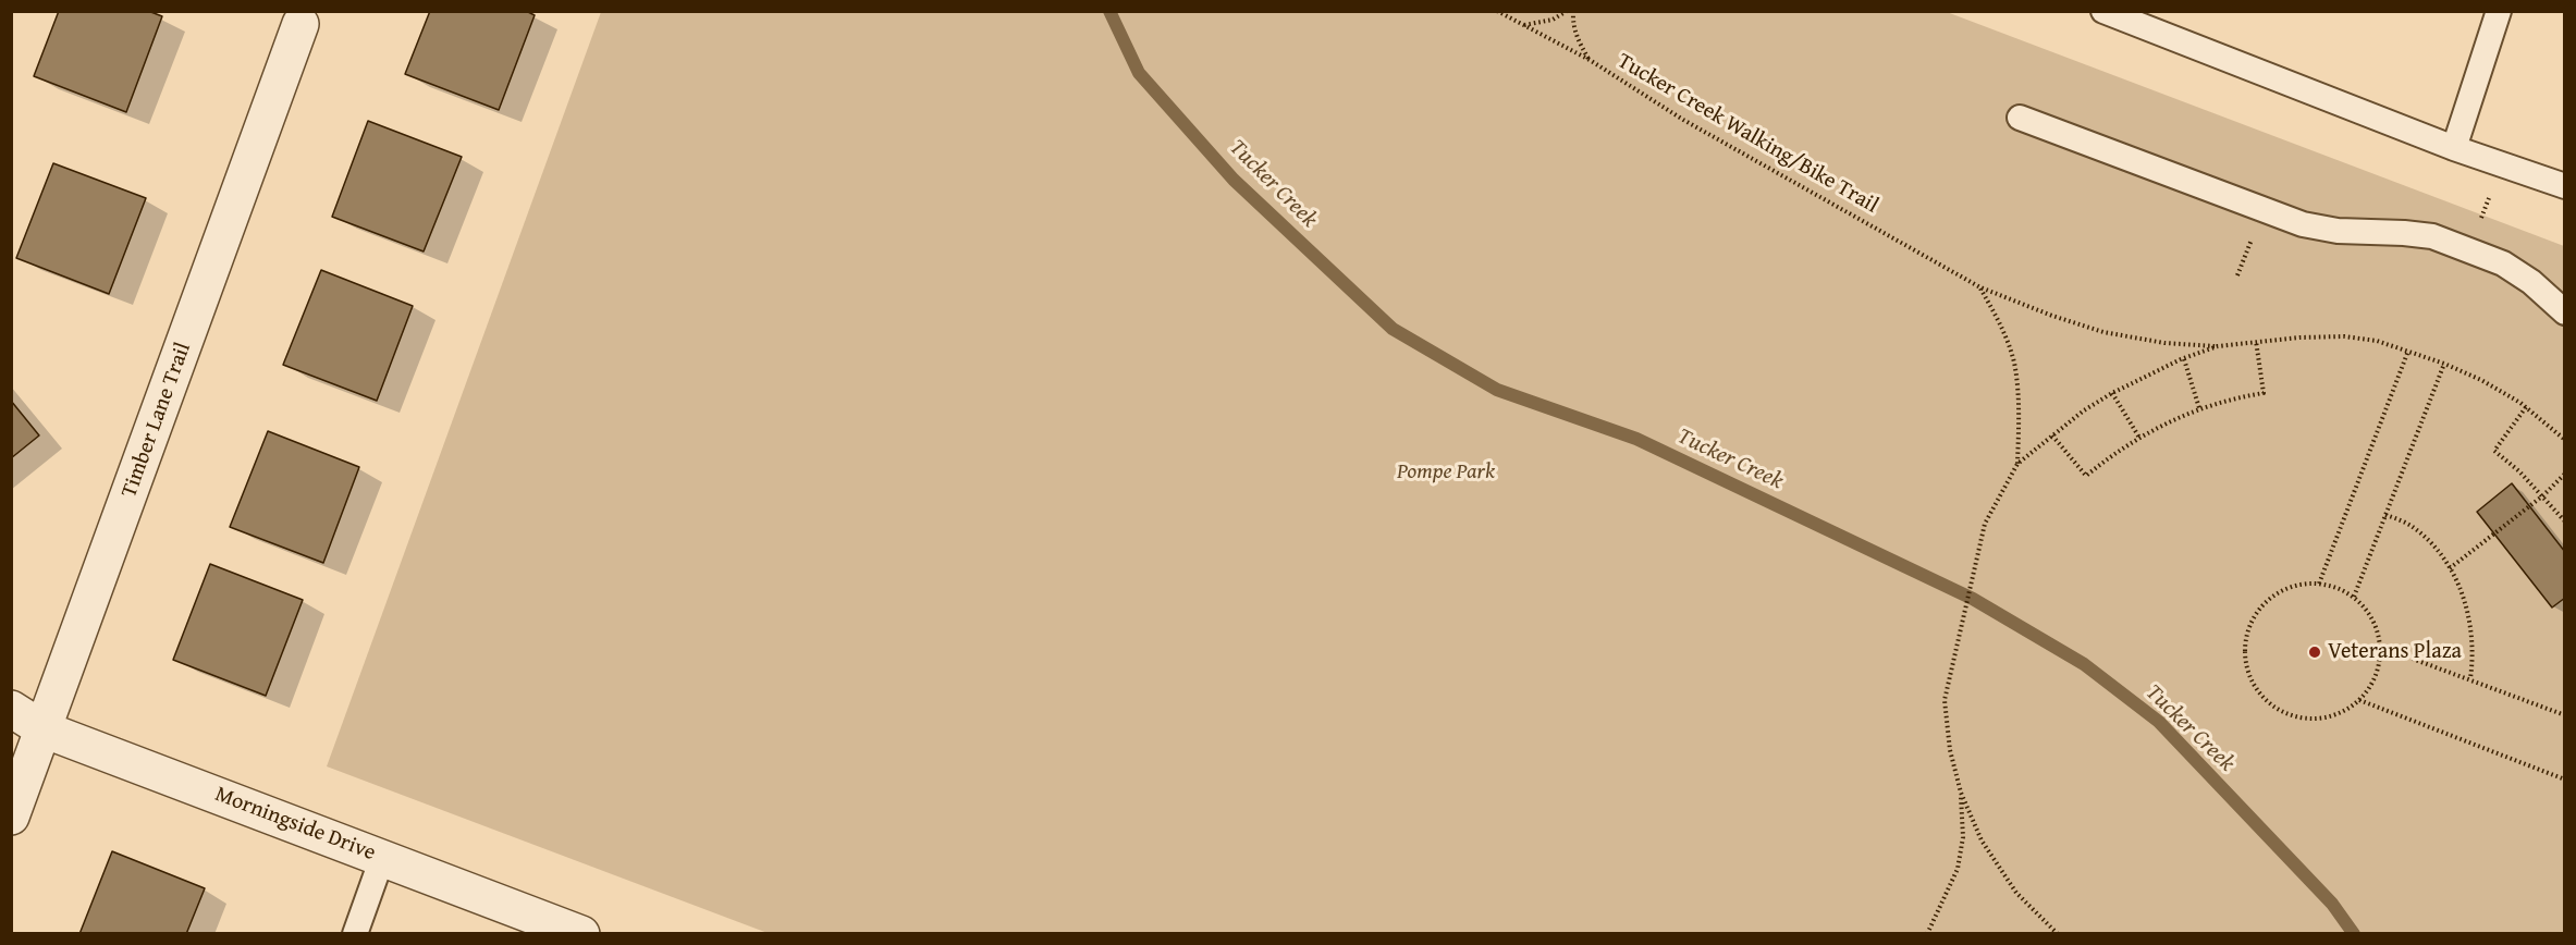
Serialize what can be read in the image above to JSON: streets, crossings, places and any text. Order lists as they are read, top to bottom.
{
  "streets": {
    "street": ["Timber Lane Trail", "Morningside Drive"],
    "path": ["Tucker Creek Walking/Bike Trail"]
  },
  "crossings": [
    ["Timber Lane Trail", "Morningside Drive"]
  ],
  "water": ["Tucker Creek"],
  "parks": ["Pompe Park"],
  "places": ["Veterans Plaza"]
}
